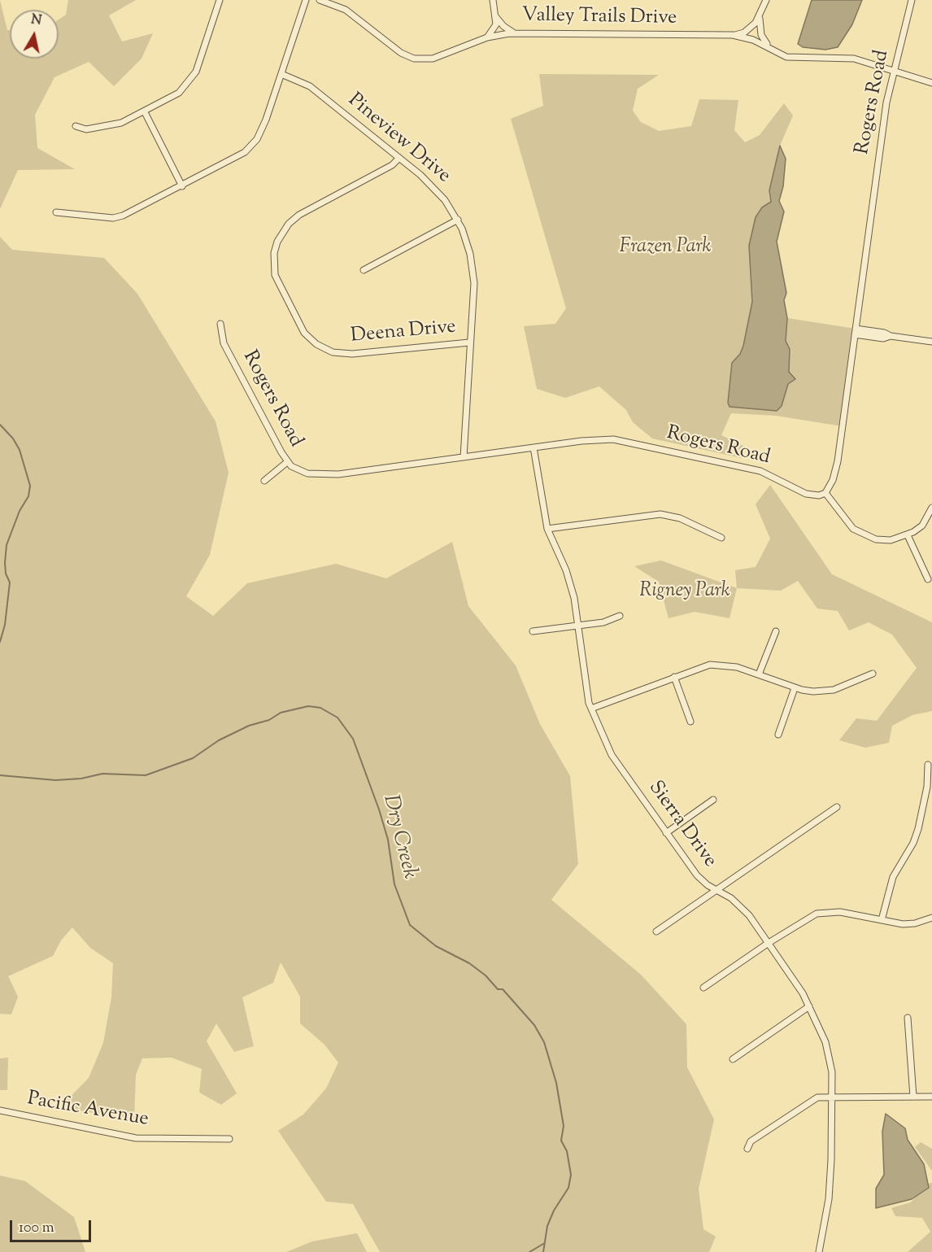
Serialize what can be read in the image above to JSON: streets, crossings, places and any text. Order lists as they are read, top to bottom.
{
  "streets": {
    "street": [
      "Valley Trails Drive",
      "Rogers Road",
      "Pineview Drive",
      "Deena Drive",
      "Sierra Drive",
      "Pacific Avenue"
    ]
  },
  "crossings": [
    ["Valley Trails Drive", "Rogers Road"],
    ["Rogers Road", "Pineview Drive"],
    ["Rogers Road", "Sierra Drive"],
    ["Pineview Drive", "Deena Drive"]
  ],
  "water": ["Dry Creek"],
  "parks": ["Frazen Park", "Rigney Park"],
  "scale_bar": "100 m",
  "north": "top"
}
